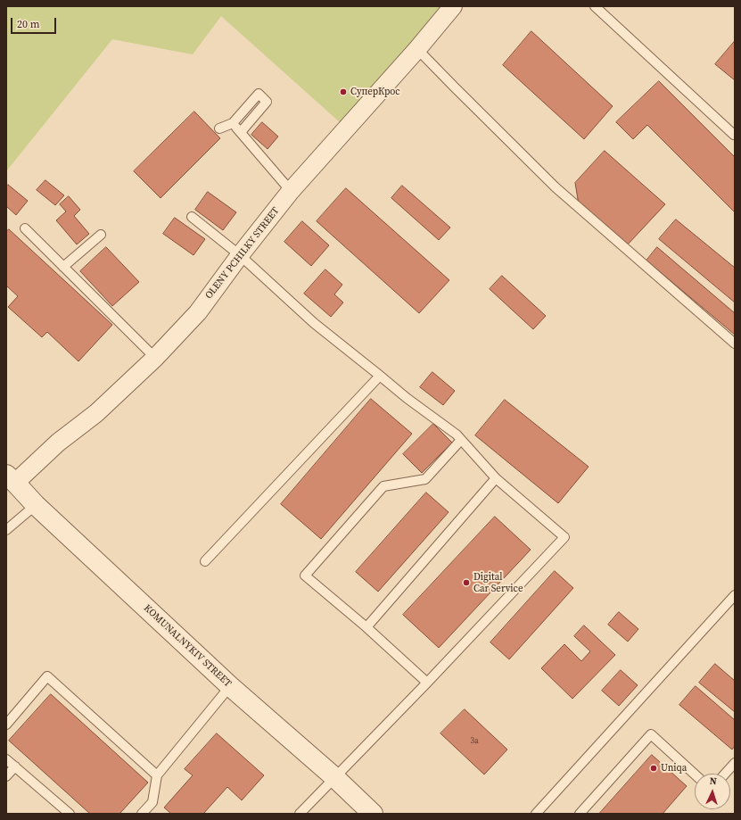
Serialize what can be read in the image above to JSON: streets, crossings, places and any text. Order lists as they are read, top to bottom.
{
  "streets": {
    "street": ["OLENY PCHILKY STREET", "KOMUNALNYKIV STREET"]
  },
  "crossings": [
    ["OLENY PCHILKY STREET", "KOMUNALNYKIV STREET"]
  ],
  "places": ["СуперКрос", "Digital Car Service", "Uniqa"],
  "house_numbers": ["3а"],
  "scale_bar": "20 m",
  "north": "top"
}
